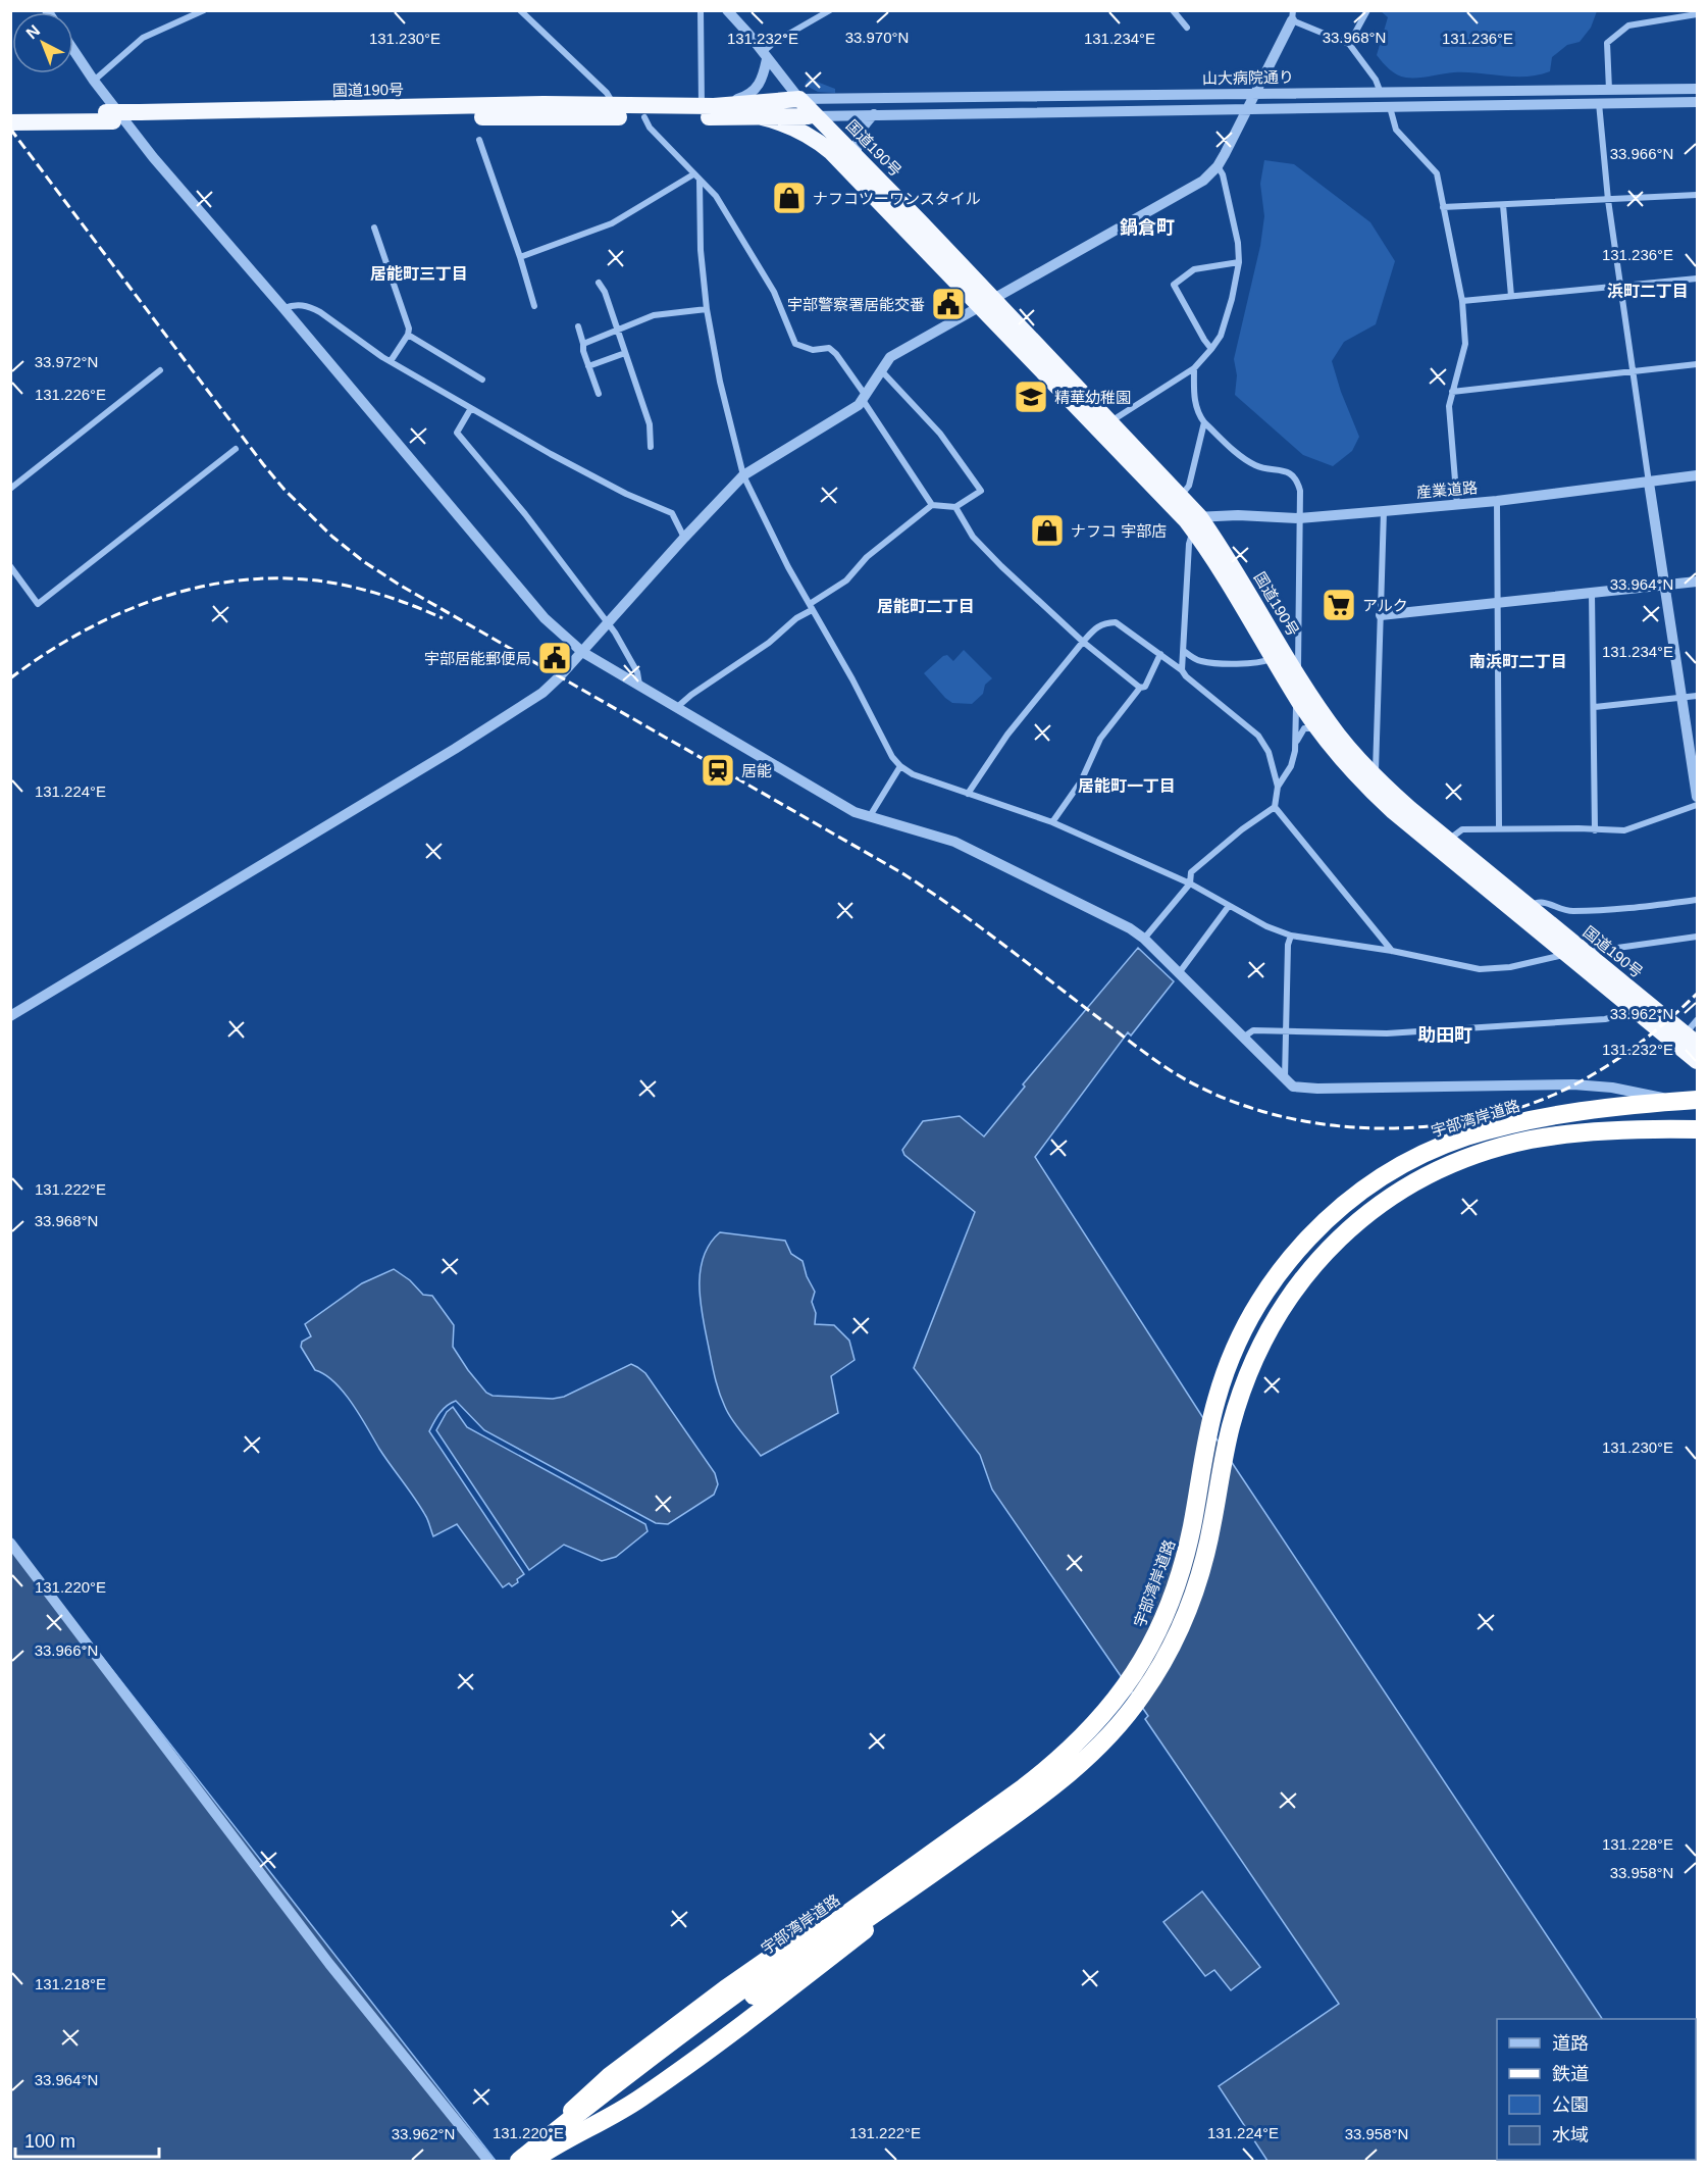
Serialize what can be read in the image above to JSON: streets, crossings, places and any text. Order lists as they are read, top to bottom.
{
  "streets": {
    "highway": ["国道190号", "宇部湾岸道路"],
    "street": ["山大病院通り", "産業道路"]
  },
  "crossings": [
    ["山大病院通り", "国道190号"],
    ["国道190号", "産業道路"]
  ],
  "districts": [
    "鍋倉町",
    "居能町三丁目",
    "浜町二丁目",
    "居能町二丁目",
    "南浜町二丁目",
    "居能町一丁目",
    "助田町"
  ],
  "places": {
    "shop": ["ナフコツーワンスタイル", "ナフコ 宇部店"],
    "public building": ["宇部警察署居能交番", "宇部居能郵便局"],
    "school or university": ["精華幼稚園"],
    "supermarket": ["アルク"],
    "station": ["居能"]
  },
  "legend": [
    "道路",
    "鉄道",
    "公園",
    "水域"
  ],
  "scale_bar": "100 m",
  "north": "top left",
  "coordinates": [
    "33.970°N",
    "33.968°N",
    "131.230°E",
    "131.232°E",
    "131.234°E",
    "131.236°E",
    "33.966°N",
    "33.972°N",
    "131.226°E",
    "33.964°N",
    "131.224°E",
    "33.962°N",
    "131.222°E",
    "131.220°E",
    "131.228°E",
    "33.958°N",
    "131.218°E"
  ]
}
